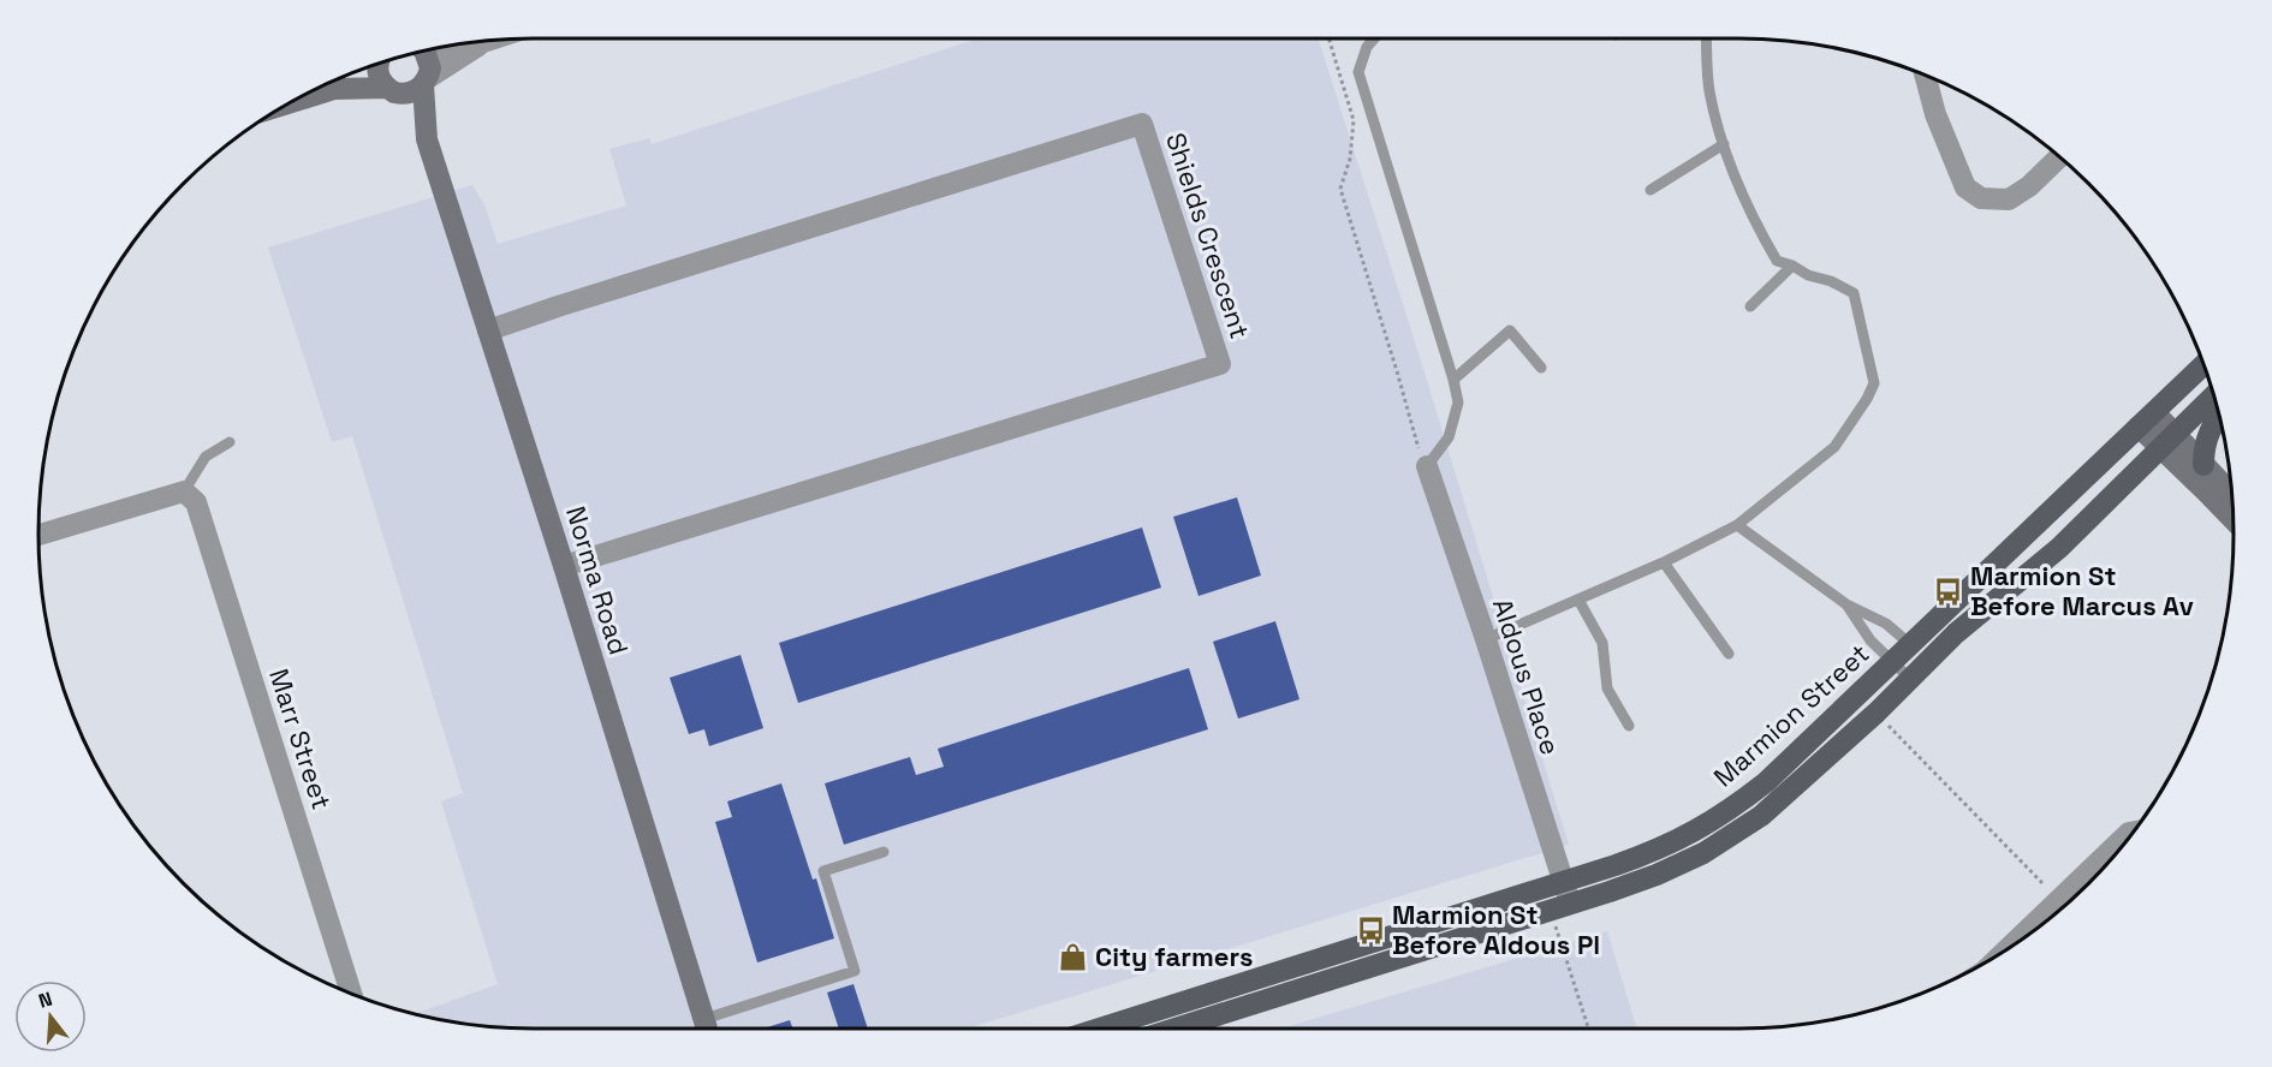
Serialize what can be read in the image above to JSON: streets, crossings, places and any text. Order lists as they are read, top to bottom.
{
  "streets": {
    "main road": ["Marmion Street"],
    "street": [
      "Shields Crescent",
      "Norma Road",
      "Aldous Place",
      "Marr Street"
    ]
  },
  "crossings": [
    ["Shields Crescent", "Norma Road"],
    ["Aldous Place", "Marmion Street"]
  ],
  "places": {
    "bus stop": ["Marmion St Before Marcus Av", "Marmion St Before Aldous Pl"],
    "shop": ["City farmers"]
  },
  "north": "top"
}
